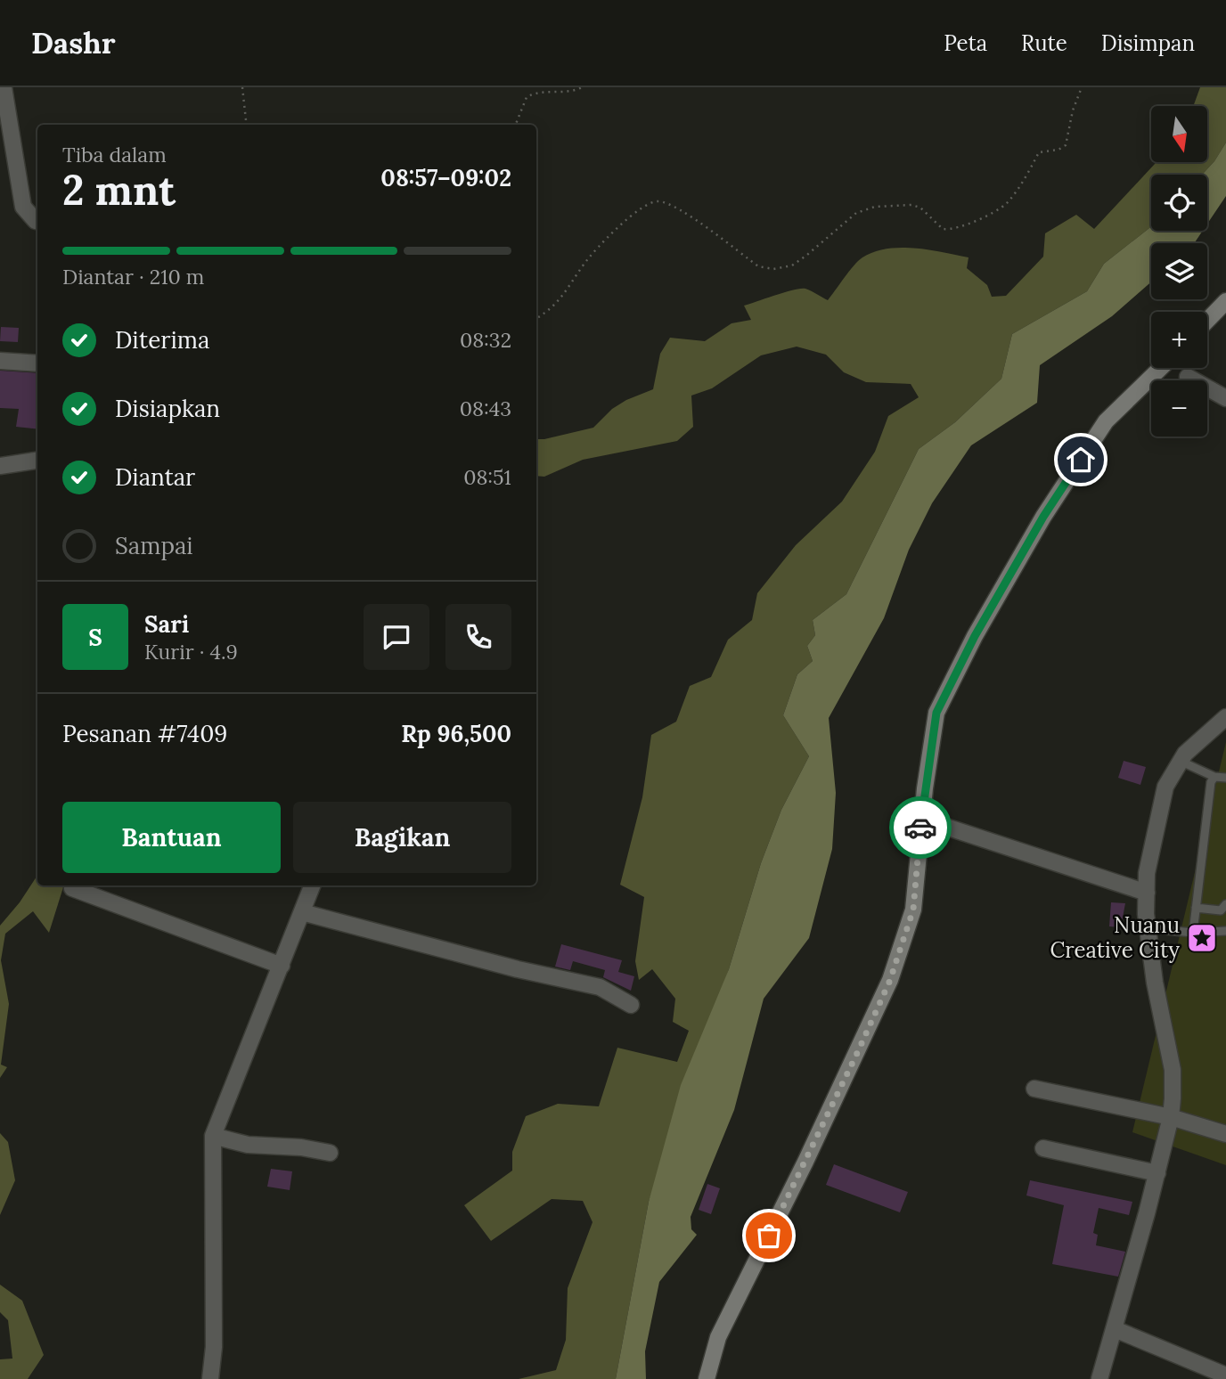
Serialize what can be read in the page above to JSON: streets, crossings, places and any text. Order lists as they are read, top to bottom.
{
  "places": {
    "place": ["Nuanu Creative City"]
  },
  "north": "bottom",
  "page": {
    "header": "Dashr",
    "nav": ["Peta", "Rute", "Disimpan"],
    "map_buttons": ["+", "−"],
    "heading": ["2 mnt", "Tiba dalam", "08:57–09:02"],
    "panel": [
      "Sari",
      "Kurir · 4.9",
      "Pesanan #7409",
      "Rp 96,500"
    ],
    "bar": "Diantar · 210 m",
    "list": [
      ["Diterima", "08:32"],
      ["Disiapkan", "08:43"],
      ["Diantar", "08:51"],
      "Sampai"
    ],
    "round": "S",
    "buttons": ["Bantuan", "Bagikan"]
  }
}
